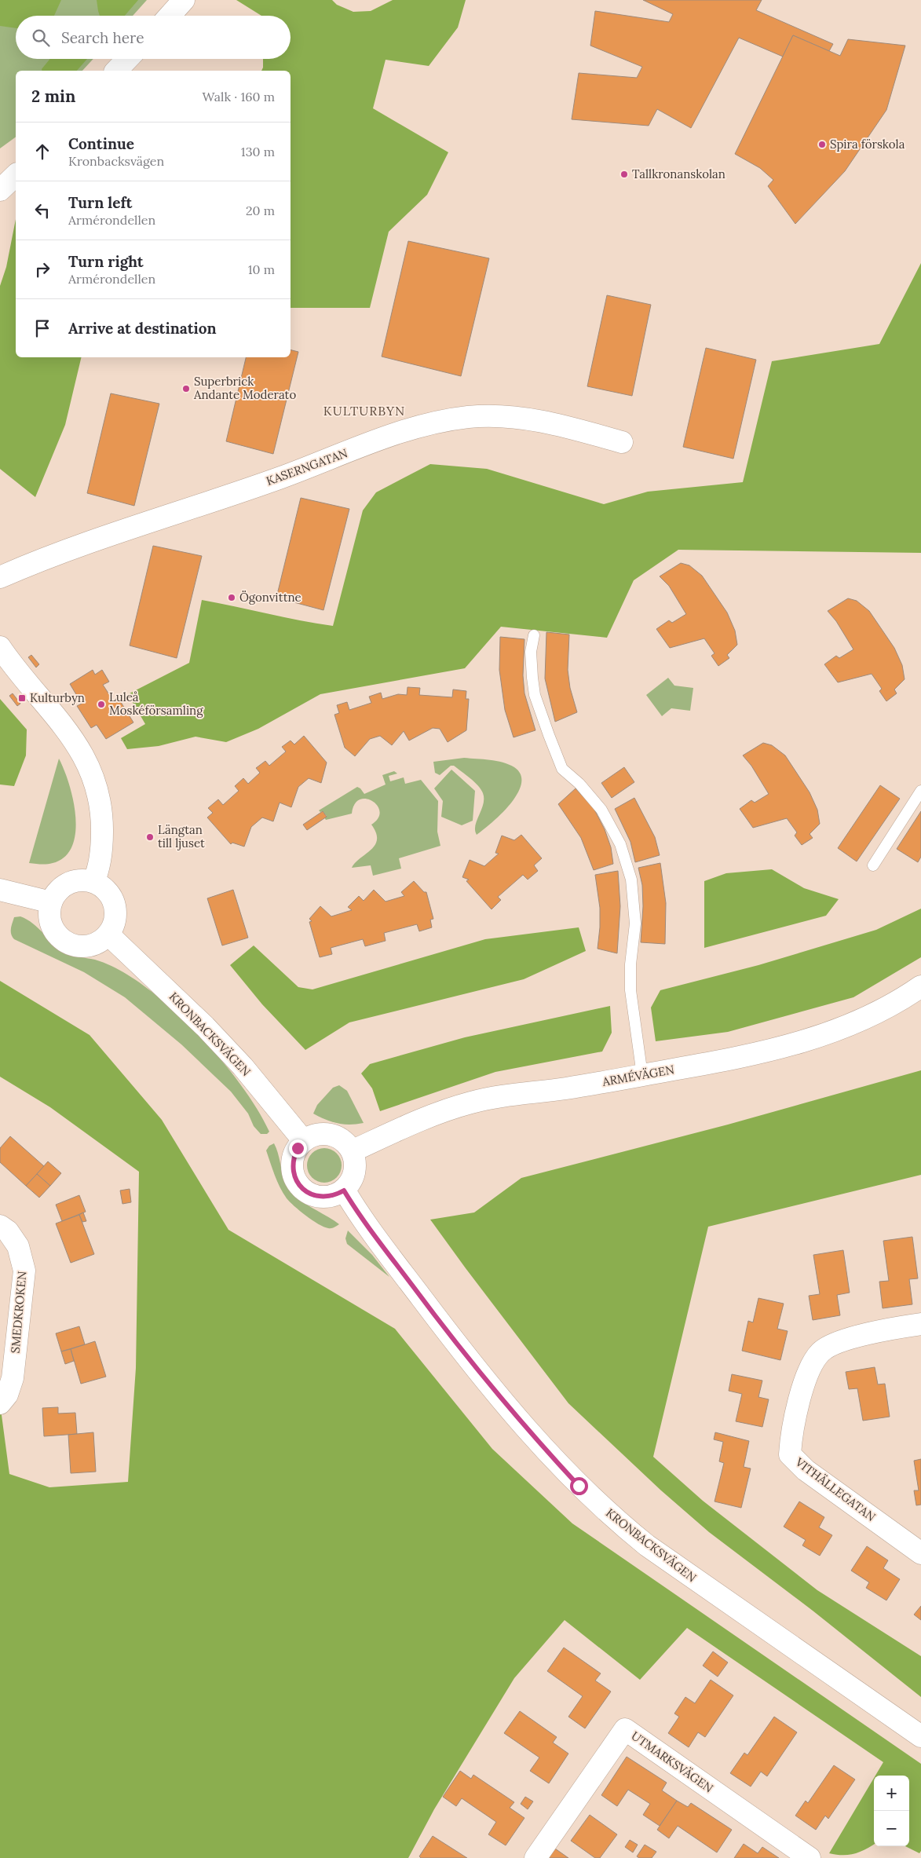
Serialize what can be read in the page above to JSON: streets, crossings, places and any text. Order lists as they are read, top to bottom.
{
  "streets": {
    "street": [
      "KASERNGATAN",
      "KRONBACKSVÄGEN",
      "ARMÉVÄGEN",
      "SMEDKROKEN",
      "VITHÄLLEGATAN",
      "UTMARKSVÄGEN"
    ]
  },
  "crossings": [
    ["KRONBACKSVÄGEN", "ARMÉVÄGEN"]
  ],
  "districts": ["KULTURBYN"],
  "places": {
    "other": [
      "Spira förskola",
      "Tallkronanskolan",
      "Superbrick Andante Moderato",
      "Ögonvittne",
      "Luleå Moskéförsamling",
      "Längtan till ljuset"
    ],
    "transit": ["Kulturbyn"]
  },
  "page": {
    "search": "Search here",
    "heading": ["2 min", "Walk · 160 m"],
    "list": [
      ["Continue", "Kronbacksvägen", "130 m"],
      ["Turn left", "Armérondellen", "20 m"],
      ["Turn right", "Armérondellen", "10 m"],
      "Arrive at destination"
    ],
    "map_buttons": ["+", "−"]
  }
}
